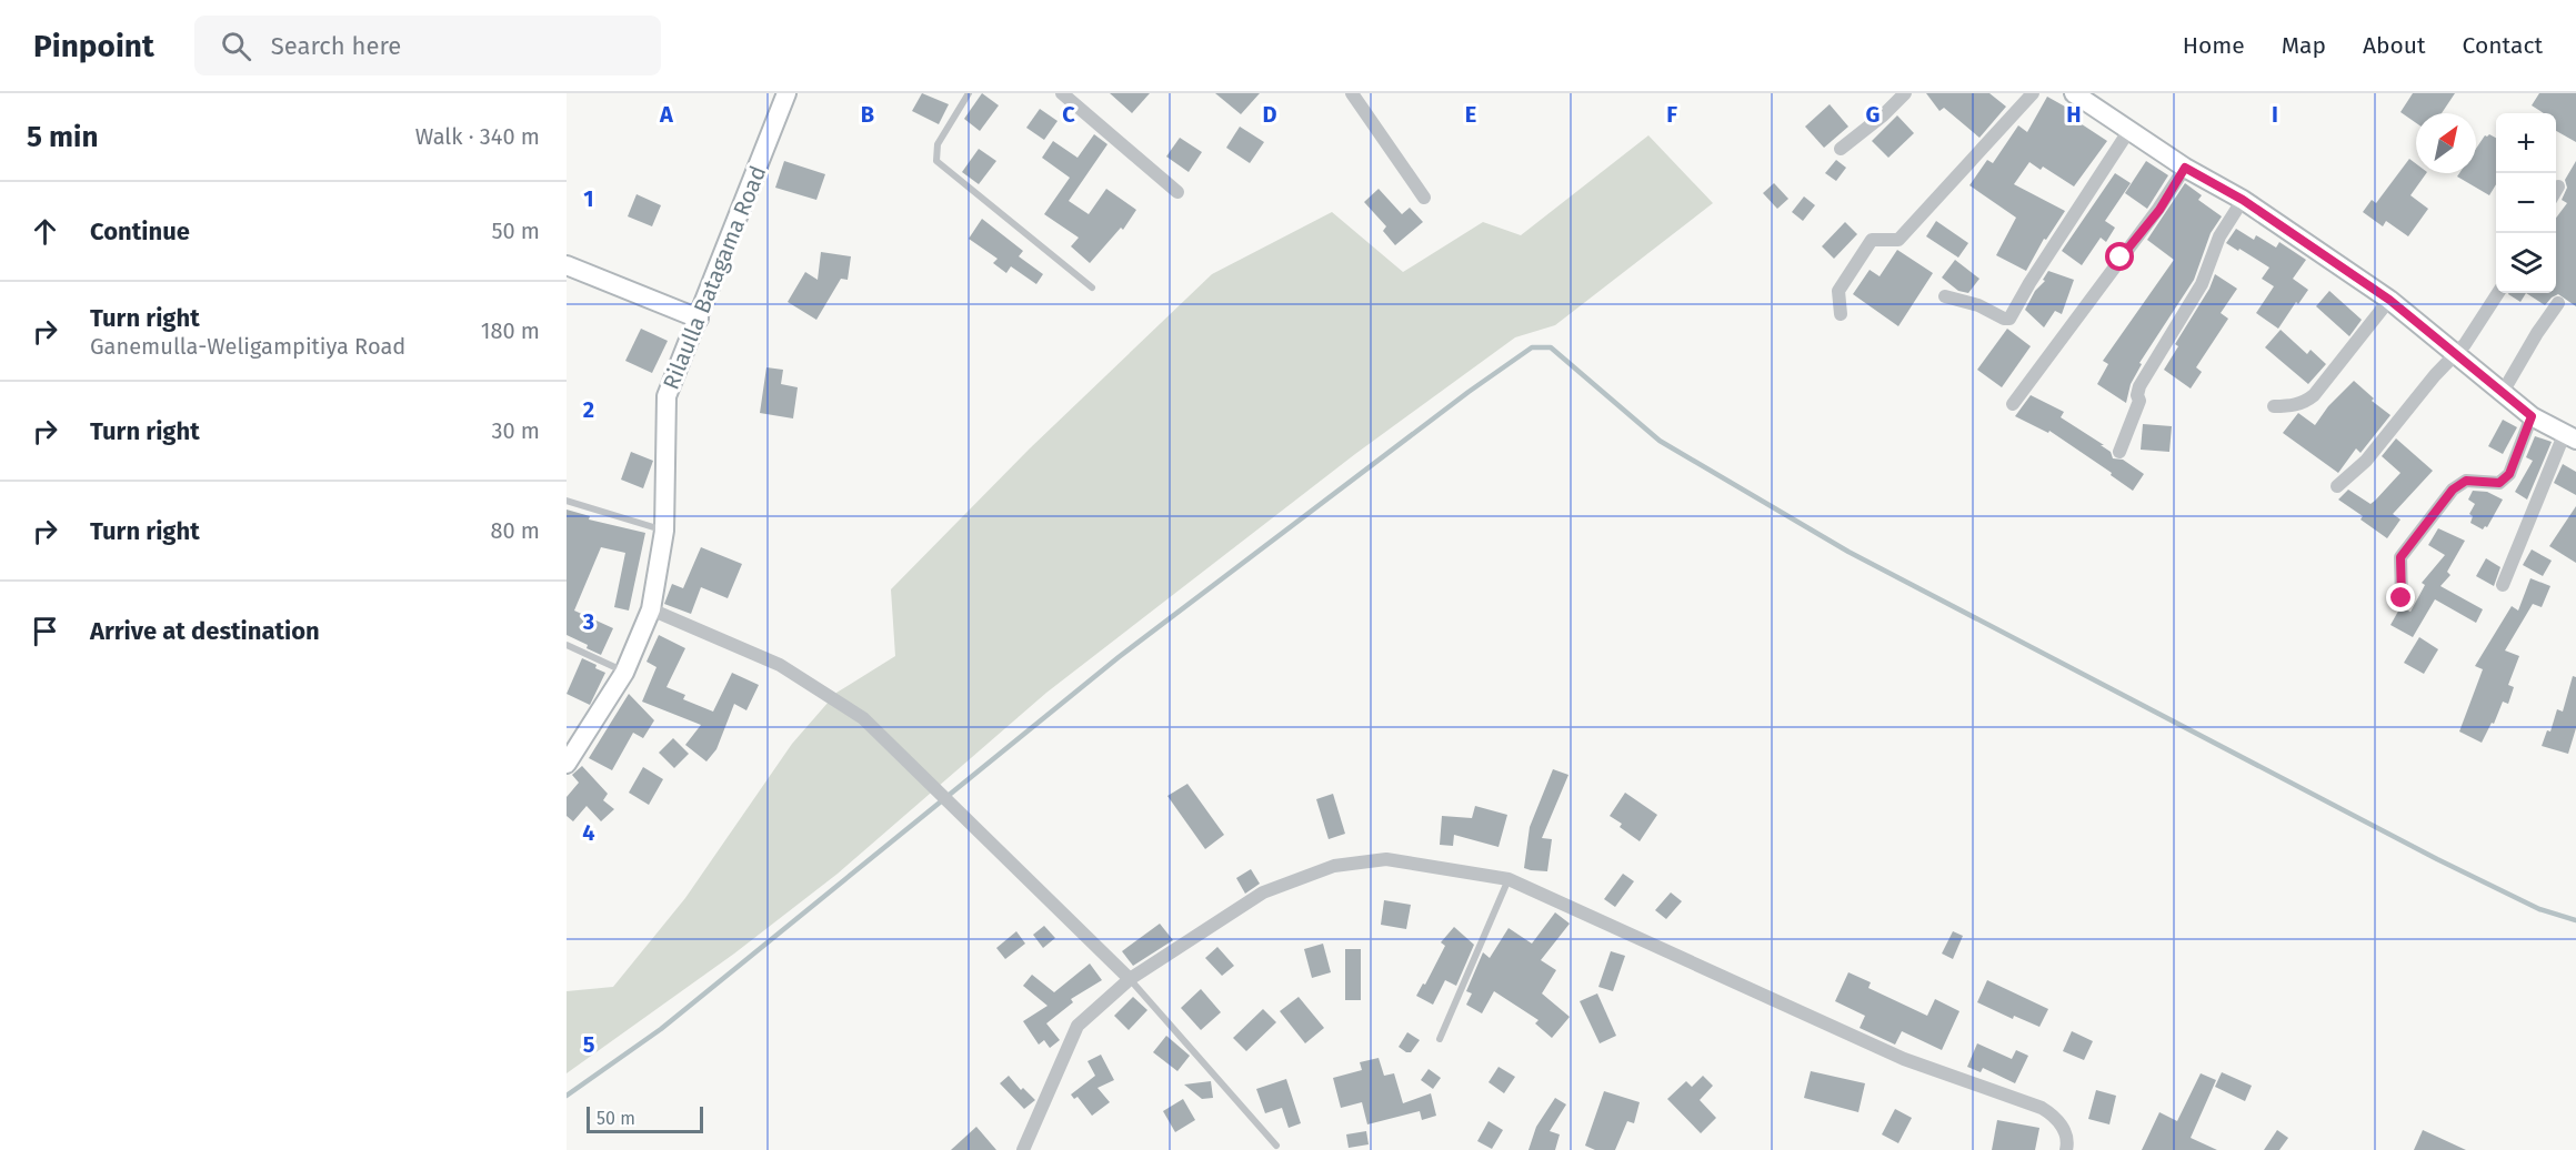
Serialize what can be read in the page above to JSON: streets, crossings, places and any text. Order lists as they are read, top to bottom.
{
  "streets": {
    "street": ["Rilaulla Batagama Road"]
  },
  "scale_bar": "50 m",
  "north": "top right",
  "page": {
    "header": "Pinpoint",
    "search": "Search here",
    "nav": [
      "Home",
      "Map",
      "About",
      "Contact"
    ],
    "heading": ["5 min", "Walk · 340 m"],
    "map_buttons": ["+", "−"],
    "list": [
      ["Continue", "50 m"],
      ["Turn right", "Ganemulla-Weligampitiya Road", "180 m"],
      ["Turn right", "30 m"],
      ["Turn right", "80 m"],
      "Arrive at destination"
    ],
    "scale": "50 m"
  },
  "grid": {
    "columns": [
      "A",
      "B",
      "C",
      "D",
      "E",
      "F",
      "G",
      "H",
      "I"
    ],
    "rows": [
      "1",
      "2",
      "3",
      "4",
      "5"
    ]
  }
}
